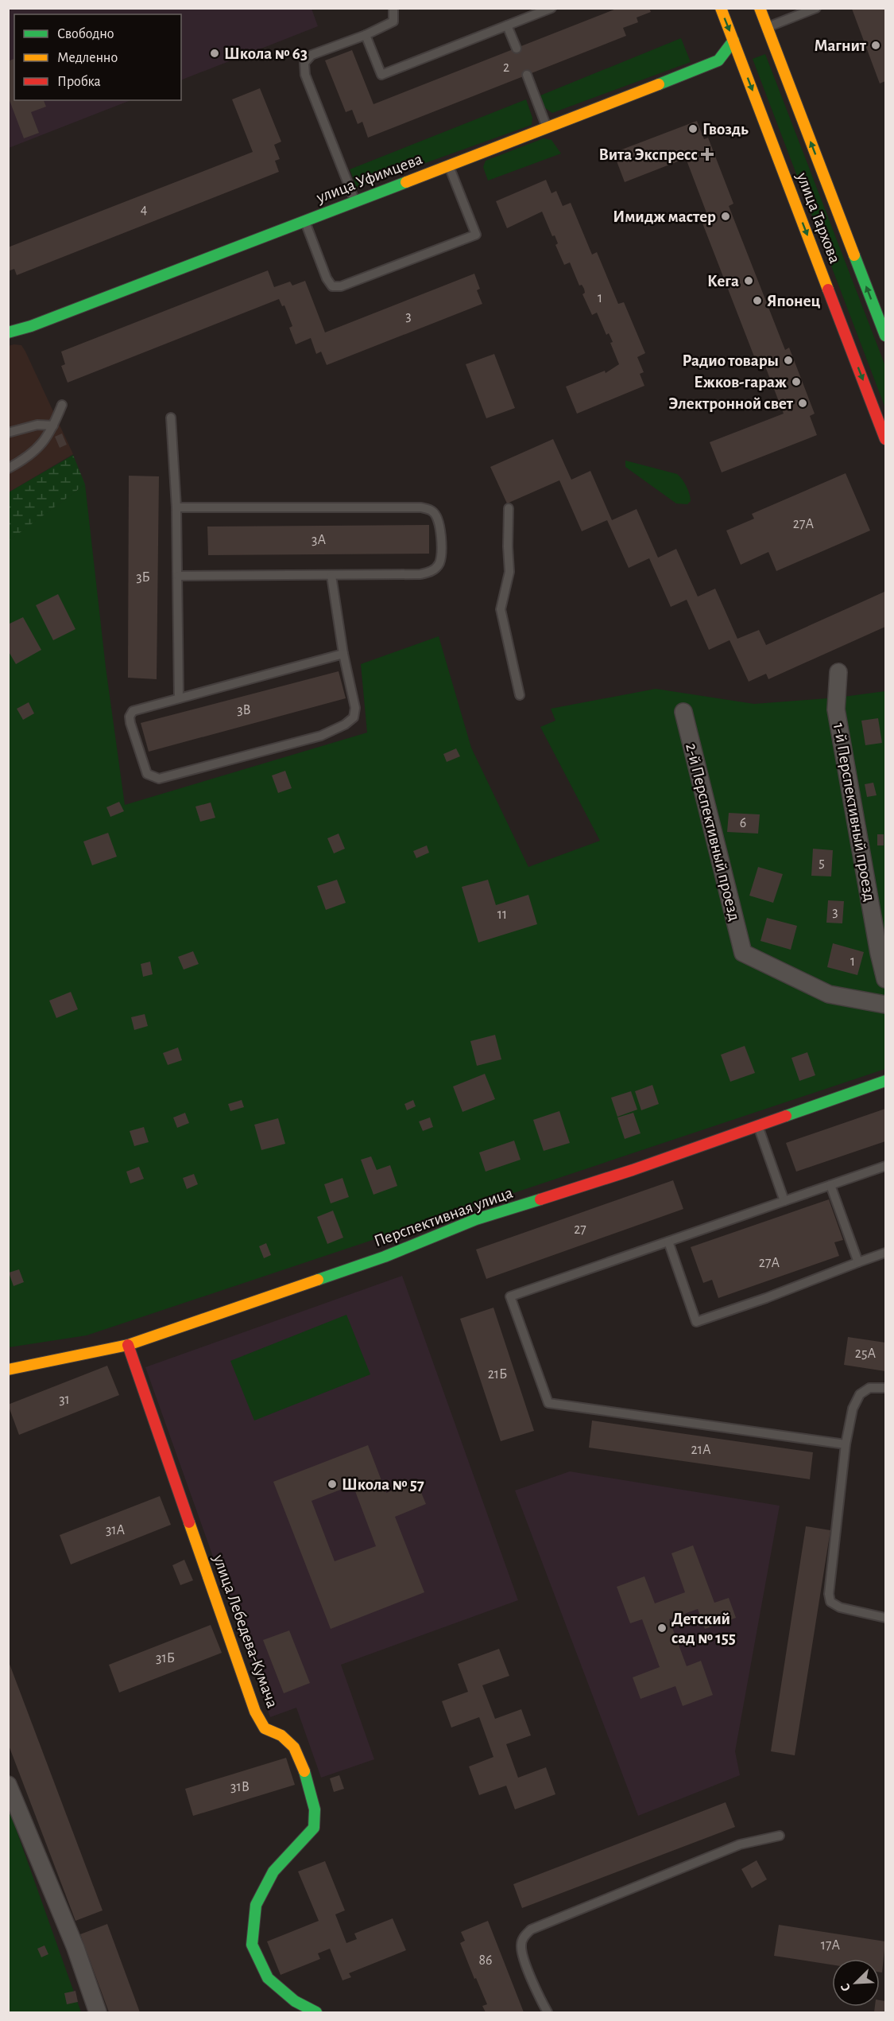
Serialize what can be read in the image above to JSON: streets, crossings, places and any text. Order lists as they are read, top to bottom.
{
  "streets": {
    "street": [
      "улица Уфимцева",
      "улица Тархова",
      "1-й Перспективный проезд",
      "2-й Перспективный проезд",
      "Перспективная улица",
      "улица Лебедева-Кумача"
    ]
  },
  "crossings": [
    ["улица Уфимцева", "улица Тархова"],
    ["Перспективная улица", "улица Лебедева-Кумача"]
  ],
  "places": {
    "other": [
      "Магнит",
      "Школа № 63",
      "Гвоздь",
      "Имидж мастер",
      "Кега",
      "Японец",
      "Радио товары",
      "Ежков-гараж",
      "Электронной свет",
      "Школа № 57",
      "Детский сад № 155"
    ],
    "health": ["Вита Экспресс"]
  },
  "house_numbers": [
    "2",
    "4",
    "1",
    "3",
    "27А",
    "3А",
    "3Б",
    "3В",
    "6",
    "5",
    "3",
    "11",
    "1",
    "27",
    "27А",
    "25А",
    "21Б",
    "31",
    "21А",
    "31А",
    "31Б",
    "31В",
    "17А",
    "86"
  ],
  "legend": ["Свободно", "Медленно", "Пробка"],
  "north": "bottom left"
}
